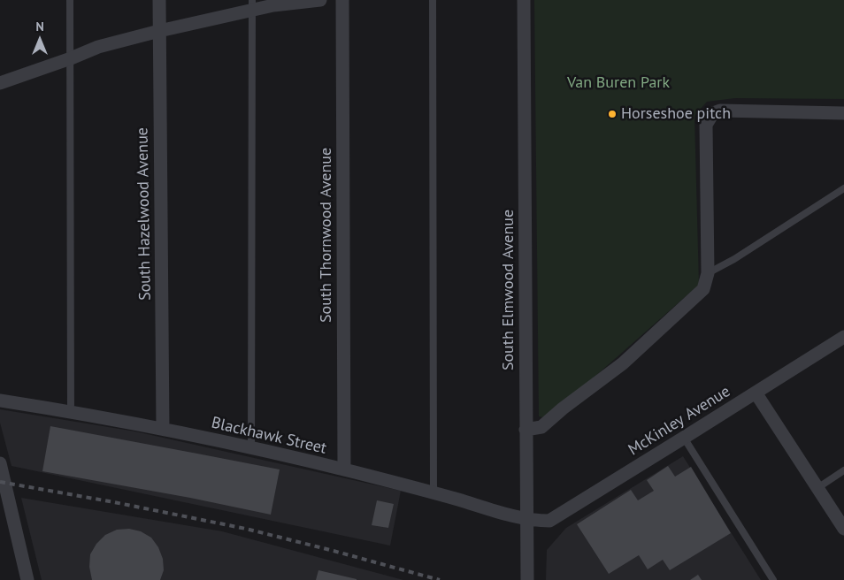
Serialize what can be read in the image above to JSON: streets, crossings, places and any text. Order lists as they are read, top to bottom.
{
  "streets": {
    "street": [
      "South Hazelwood Avenue",
      "South Thornwood Avenue",
      "South Elmwood Avenue",
      "McKinley Avenue",
      "Blackhawk Street"
    ]
  },
  "crossings": [
    ["South Hazelwood Avenue", "Blackhawk Street"],
    ["South Thornwood Avenue", "Blackhawk Street"],
    ["South Elmwood Avenue", "McKinley Avenue"],
    ["South Elmwood Avenue", "Blackhawk Street"],
    ["McKinley Avenue", "Blackhawk Street"]
  ],
  "parks": ["Van Buren Park"],
  "places": ["Horseshoe pitch"],
  "north": "top"
}
